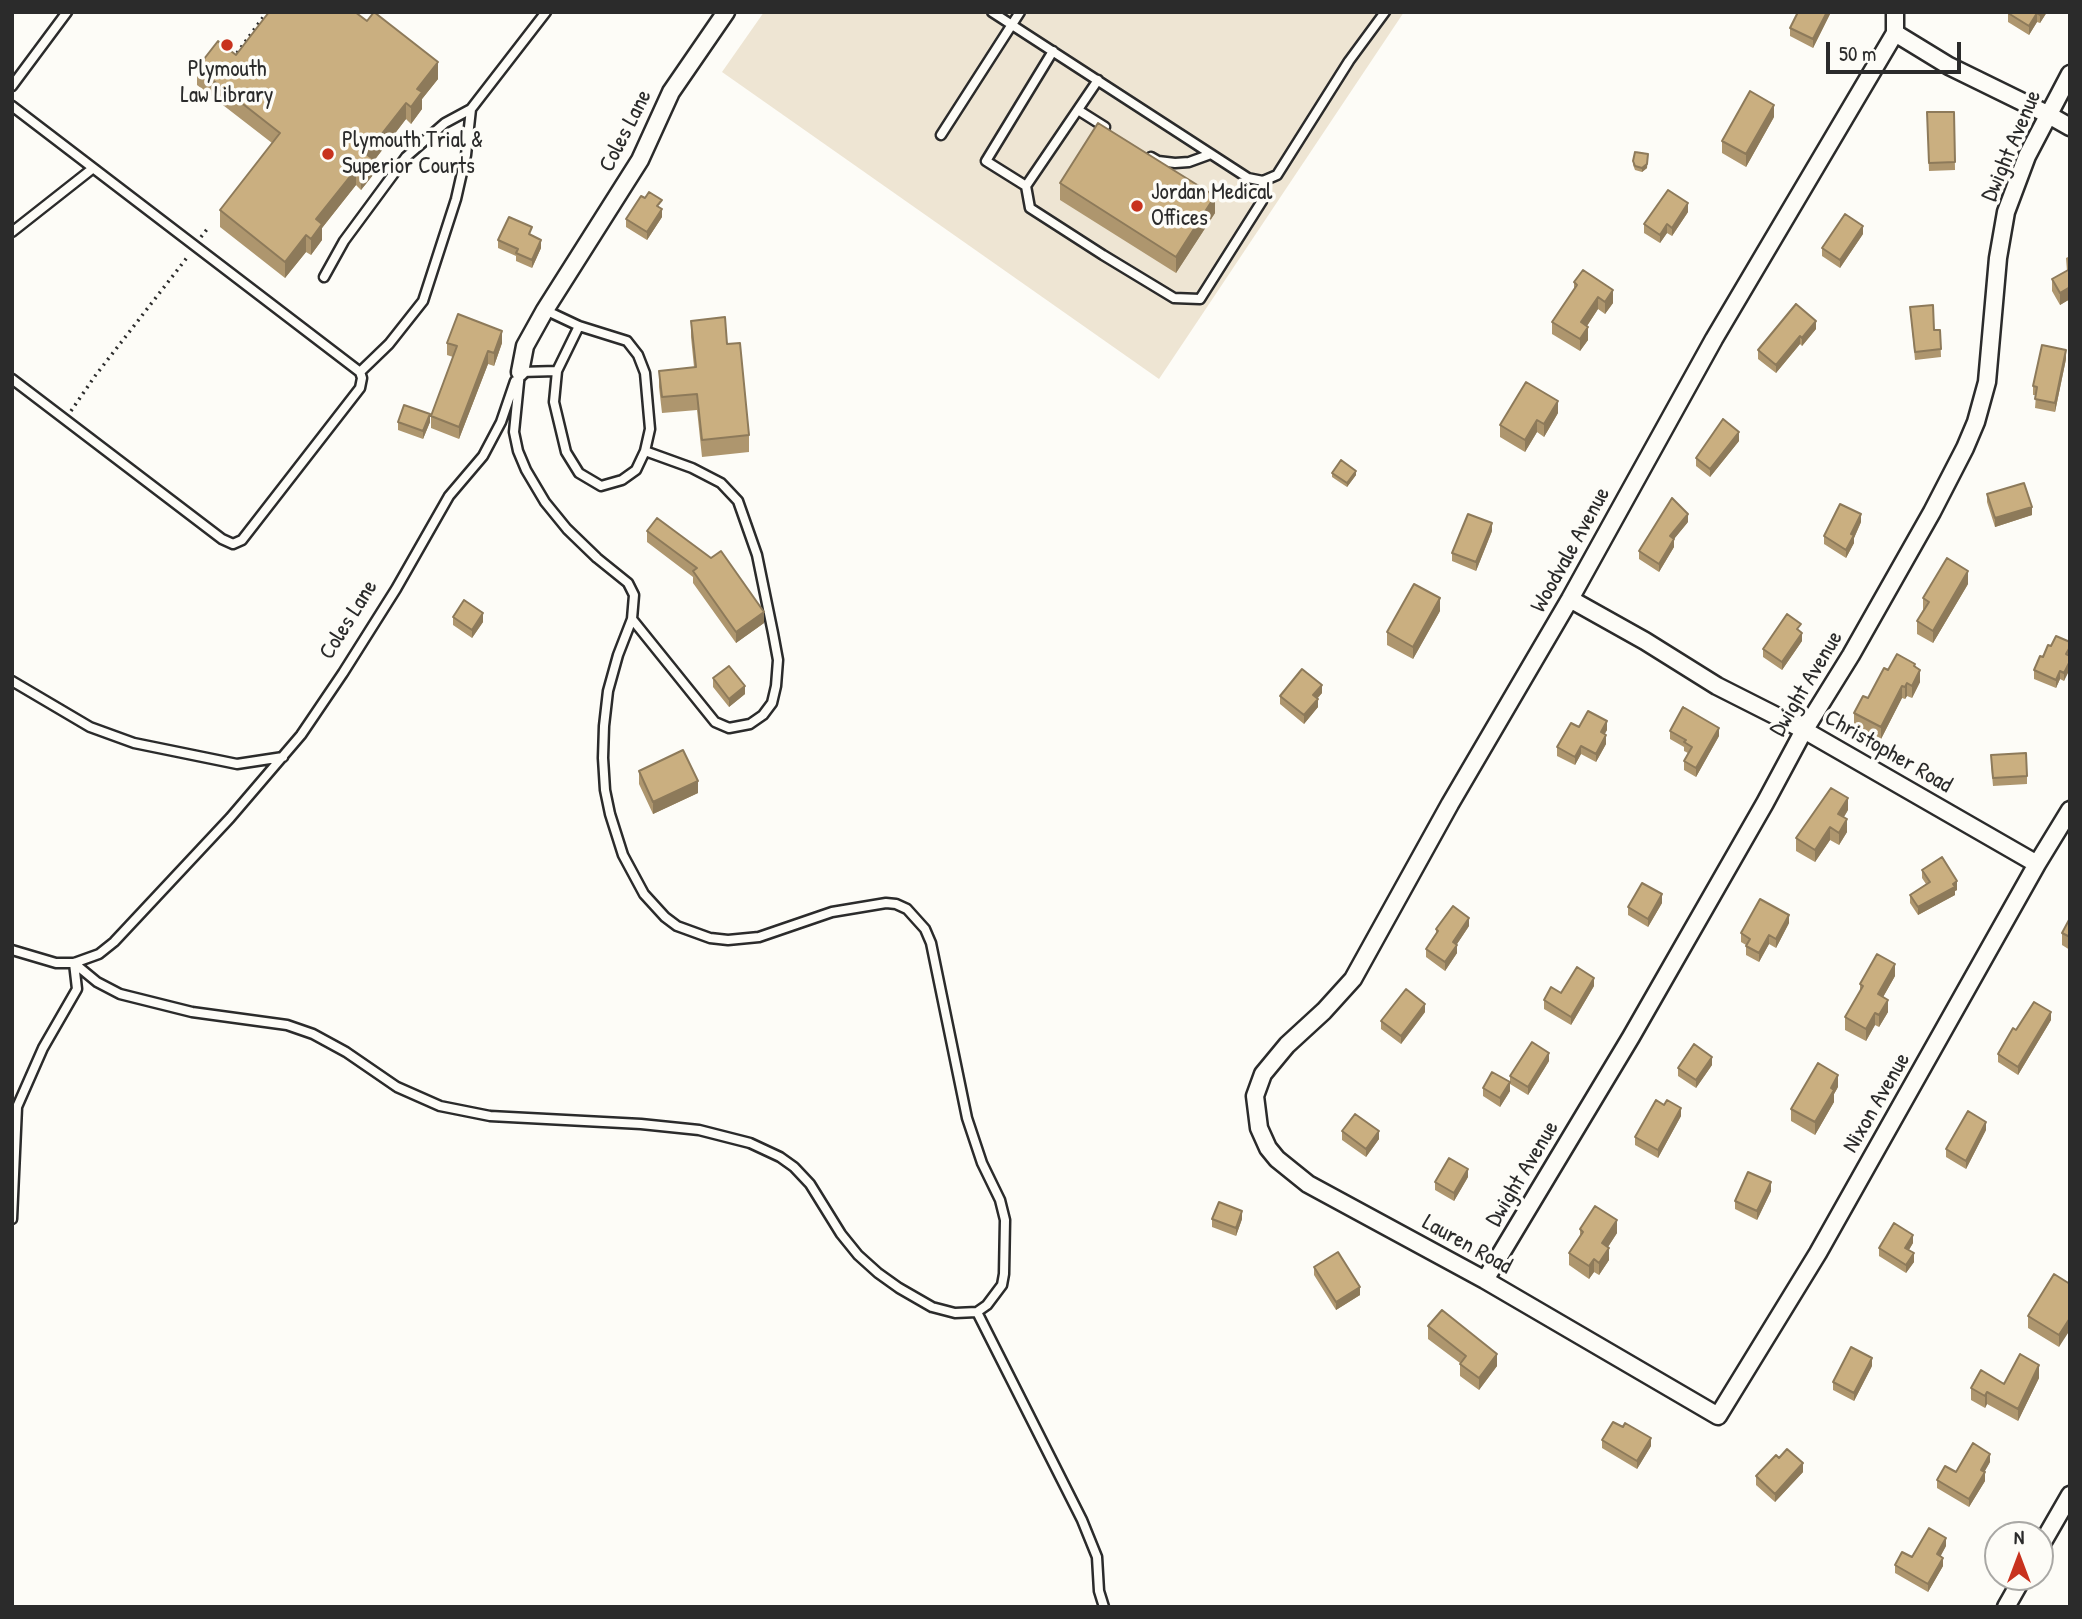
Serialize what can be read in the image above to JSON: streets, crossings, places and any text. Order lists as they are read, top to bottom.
{
  "streets": {
    "street": [
      "Coles Lane",
      "Dwight Avenue",
      "Woodvale Avenue",
      "Christopher Road",
      "Nixon Avenue",
      "Lauren Road"
    ]
  },
  "crossings": [
    ["Dwight Avenue", "Christopher Road"],
    ["Dwight Avenue", "Lauren Road"],
    ["Woodvale Avenue", "Christopher Road"],
    ["Woodvale Avenue", "Lauren Road"],
    ["Christopher Road", "Nixon Avenue"],
    ["Nixon Avenue", "Lauren Road"]
  ],
  "places": ["Plymouth Law Library", "Plymouth Trial & Superior Courts", "Jordan Medical Offices"],
  "scale_bar": "50 m",
  "north": "top"
}
